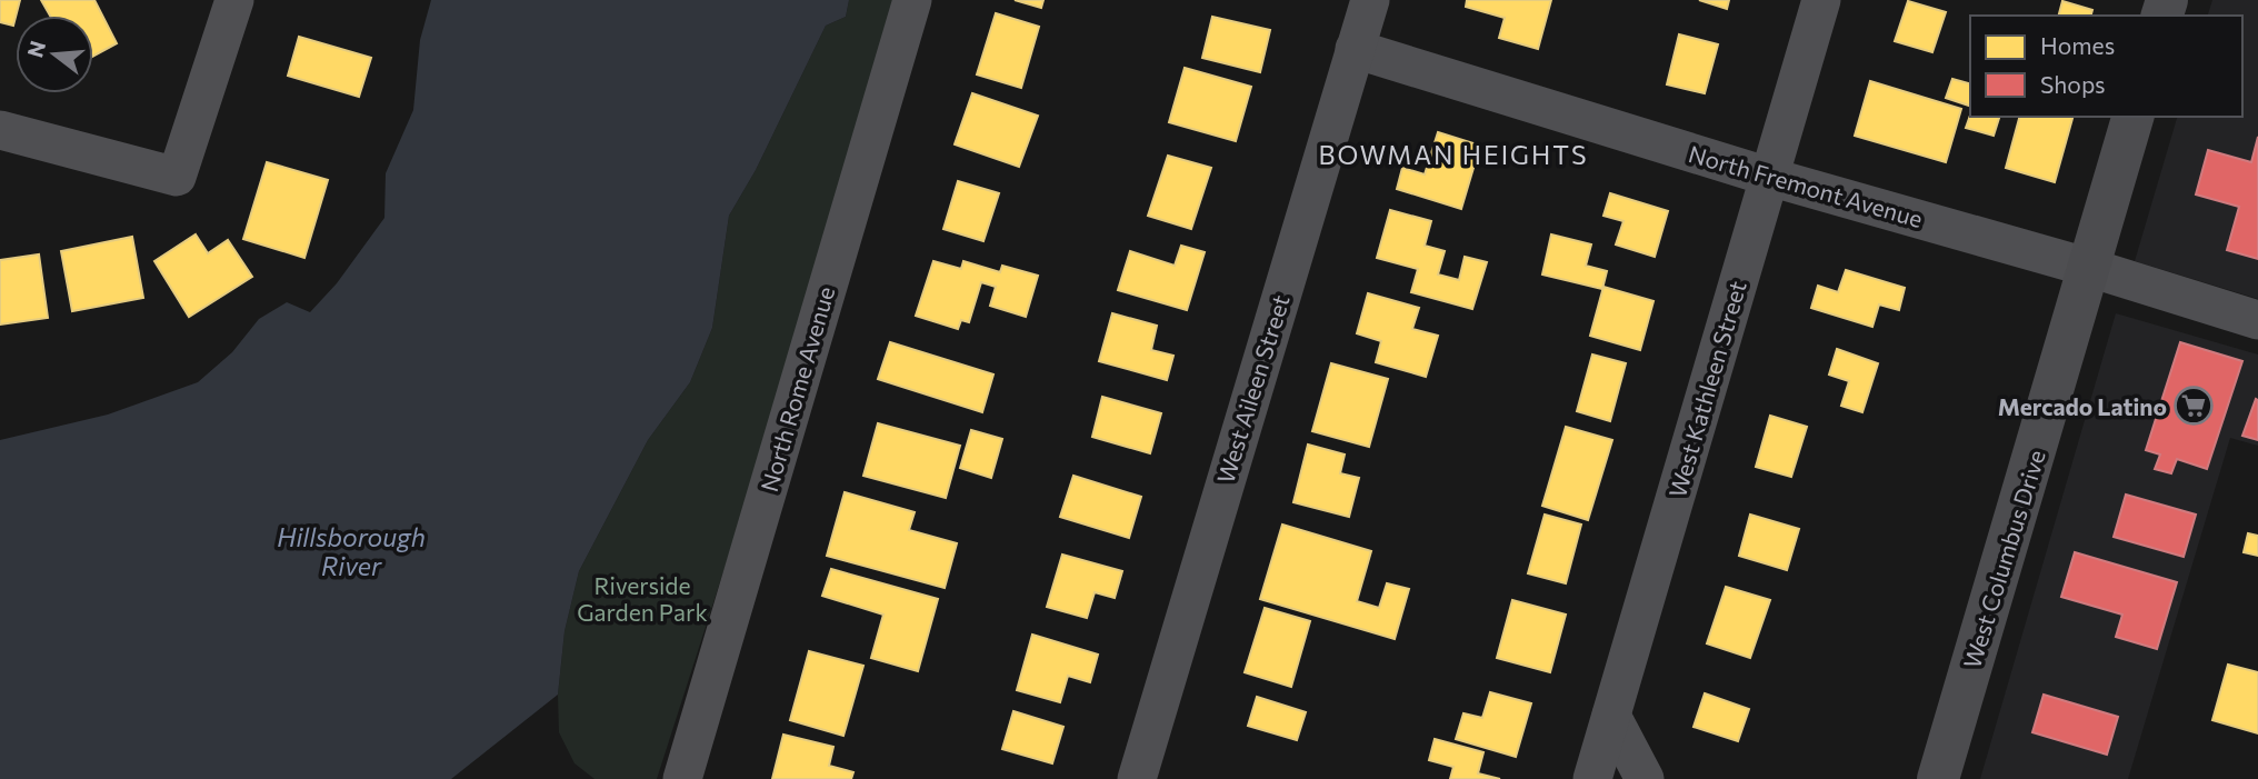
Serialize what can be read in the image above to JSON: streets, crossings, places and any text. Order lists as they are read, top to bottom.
{
  "streets": {
    "main road": ["West Columbus Drive"],
    "street": [
      "North Fremont Avenue",
      "North Rome Avenue",
      "West Aileen Street",
      "West Kathleen Street"
    ]
  },
  "crossings": [
    ["North Fremont Avenue", "West Aileen Street"],
    ["North Fremont Avenue", "West Kathleen Street"],
    ["North Fremont Avenue", "West Columbus Drive"]
  ],
  "districts": ["BOWMAN HEIGHTS"],
  "water": ["Hillsborough River"],
  "parks": ["Riverside Garden Park"],
  "places": {
    "supermarket": ["Mercado Latino"]
  },
  "legend": ["Homes", "Shops"],
  "north": "left"
}
